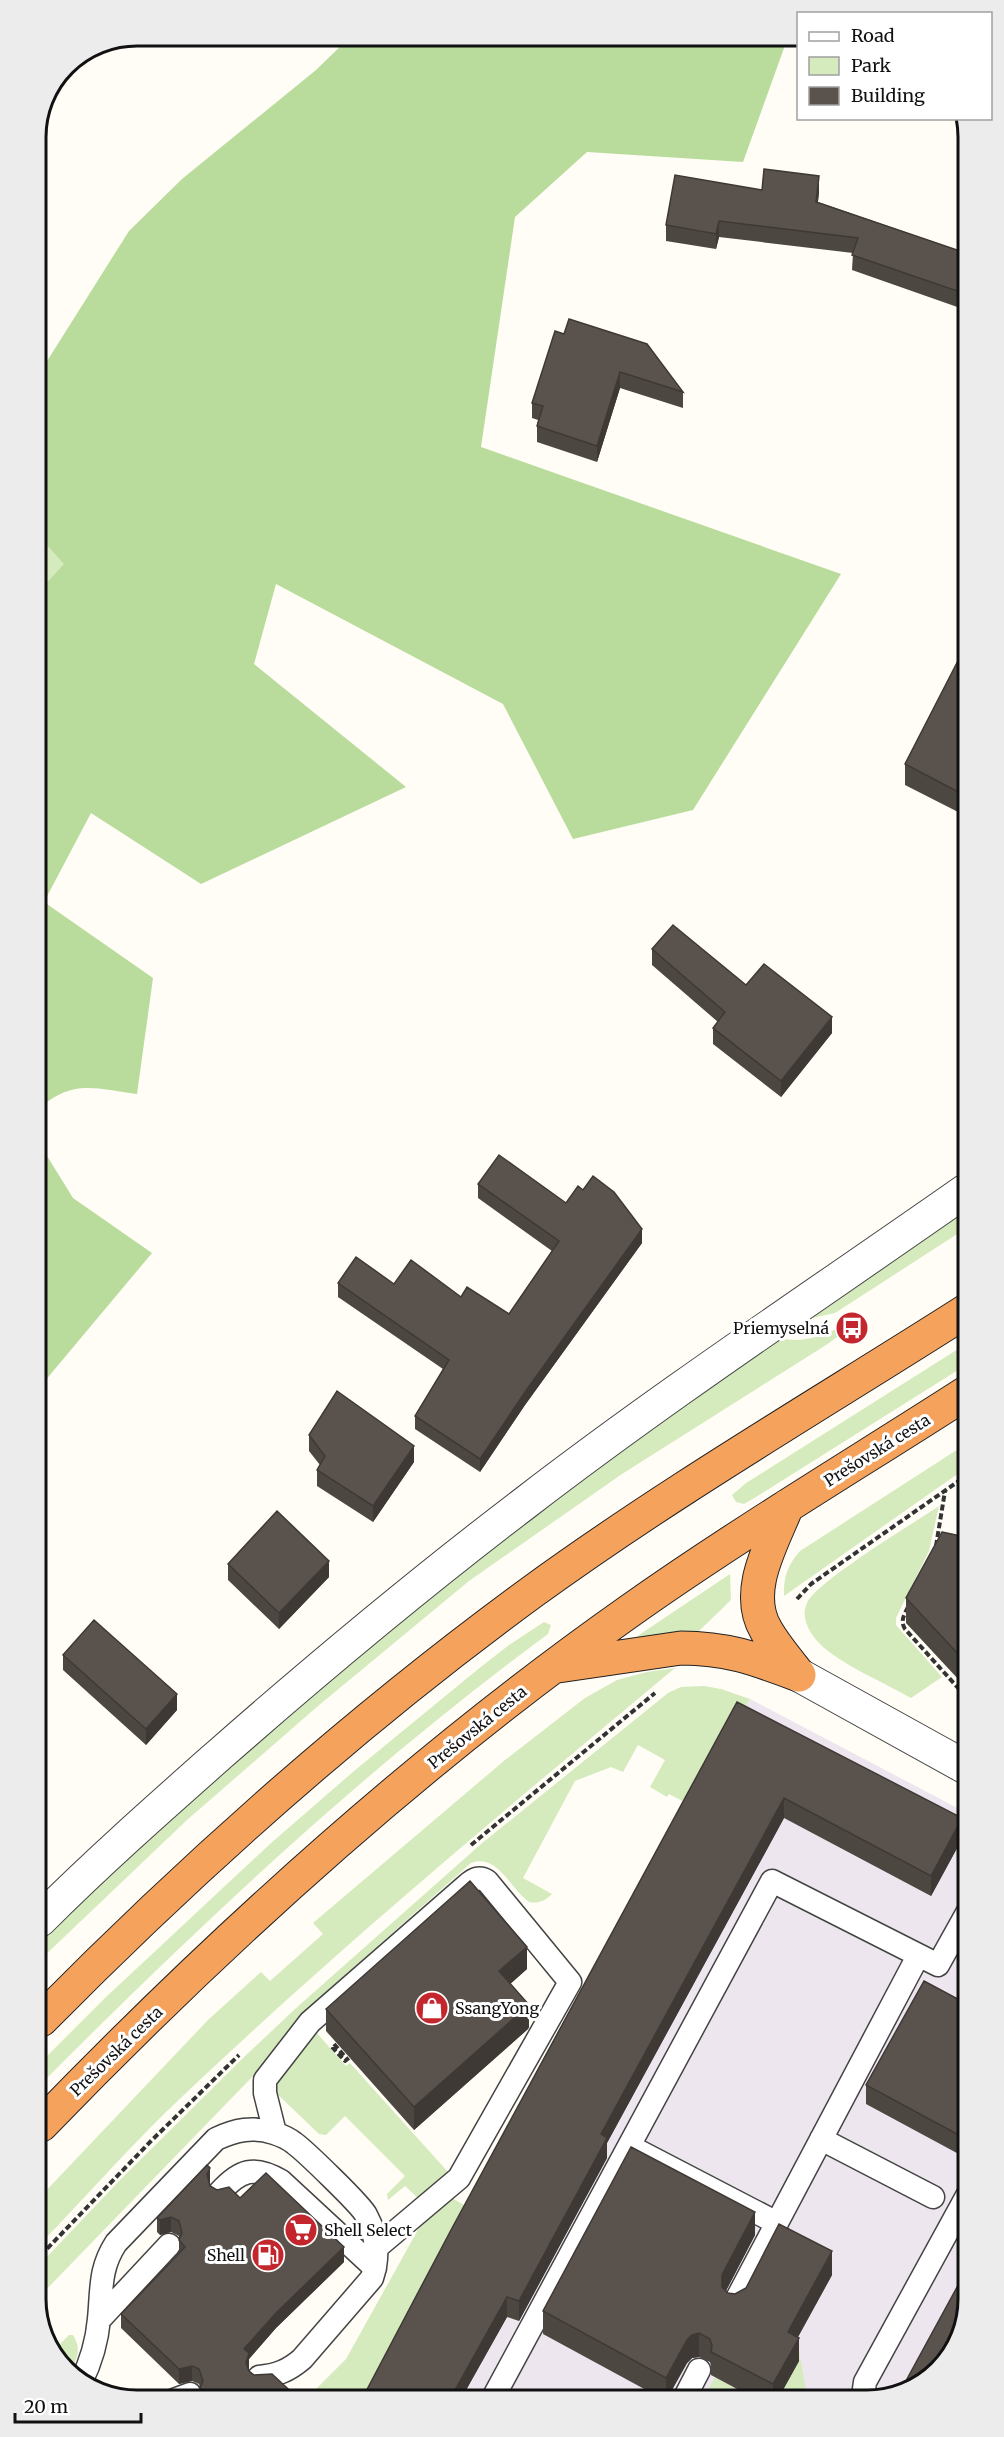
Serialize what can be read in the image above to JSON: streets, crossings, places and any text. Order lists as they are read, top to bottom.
{
  "streets": {
    "highway": ["Prešovská cesta"]
  },
  "places": {
    "bus stop": ["Priemyselná"],
    "shop": ["SsangYong"],
    "supermarket": ["Shell Select"],
    "fuel station": ["Shell"]
  },
  "legend": ["Road", "Park", "Building"],
  "scale_bar": "20 m"
}
